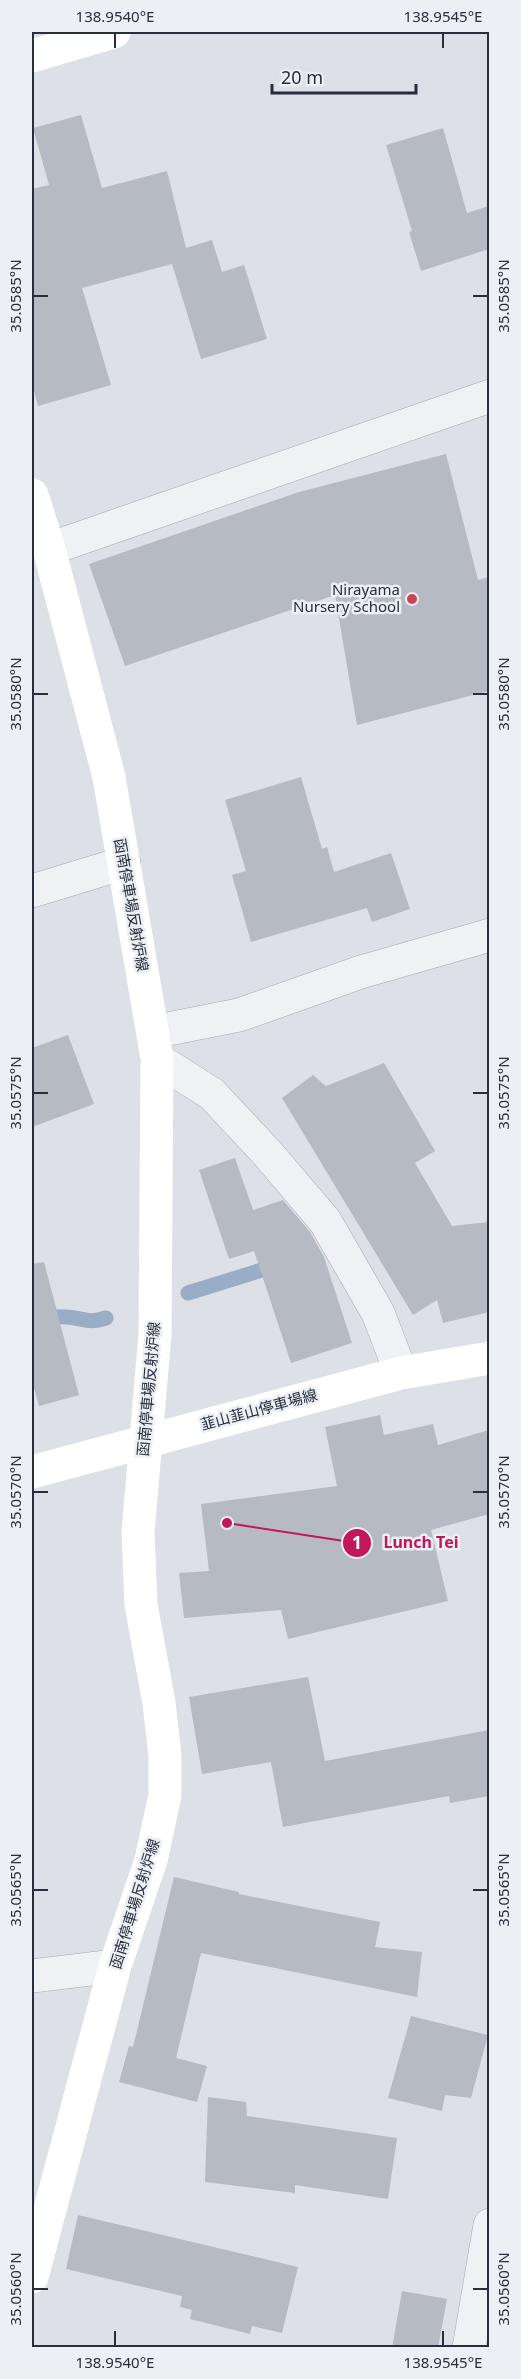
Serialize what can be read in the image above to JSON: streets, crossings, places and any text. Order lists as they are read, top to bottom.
{
  "streets": {
    "main road": ["函南停車場反射炉線", "韮山韮山停車場線"]
  },
  "crossings": [
    ["函南停車場反射炉線", "韮山韮山停車場線"]
  ],
  "places": ["Nirayama Nursery School", "Lunch Tei"],
  "scale_bar": "20 m",
  "coordinates": [
    "138.9540°E",
    "138.9545°E",
    "35.0585°N",
    "35.0580°N",
    "35.0575°N",
    "35.0570°N",
    "35.0565°N",
    "35.0560°N"
  ]
}
